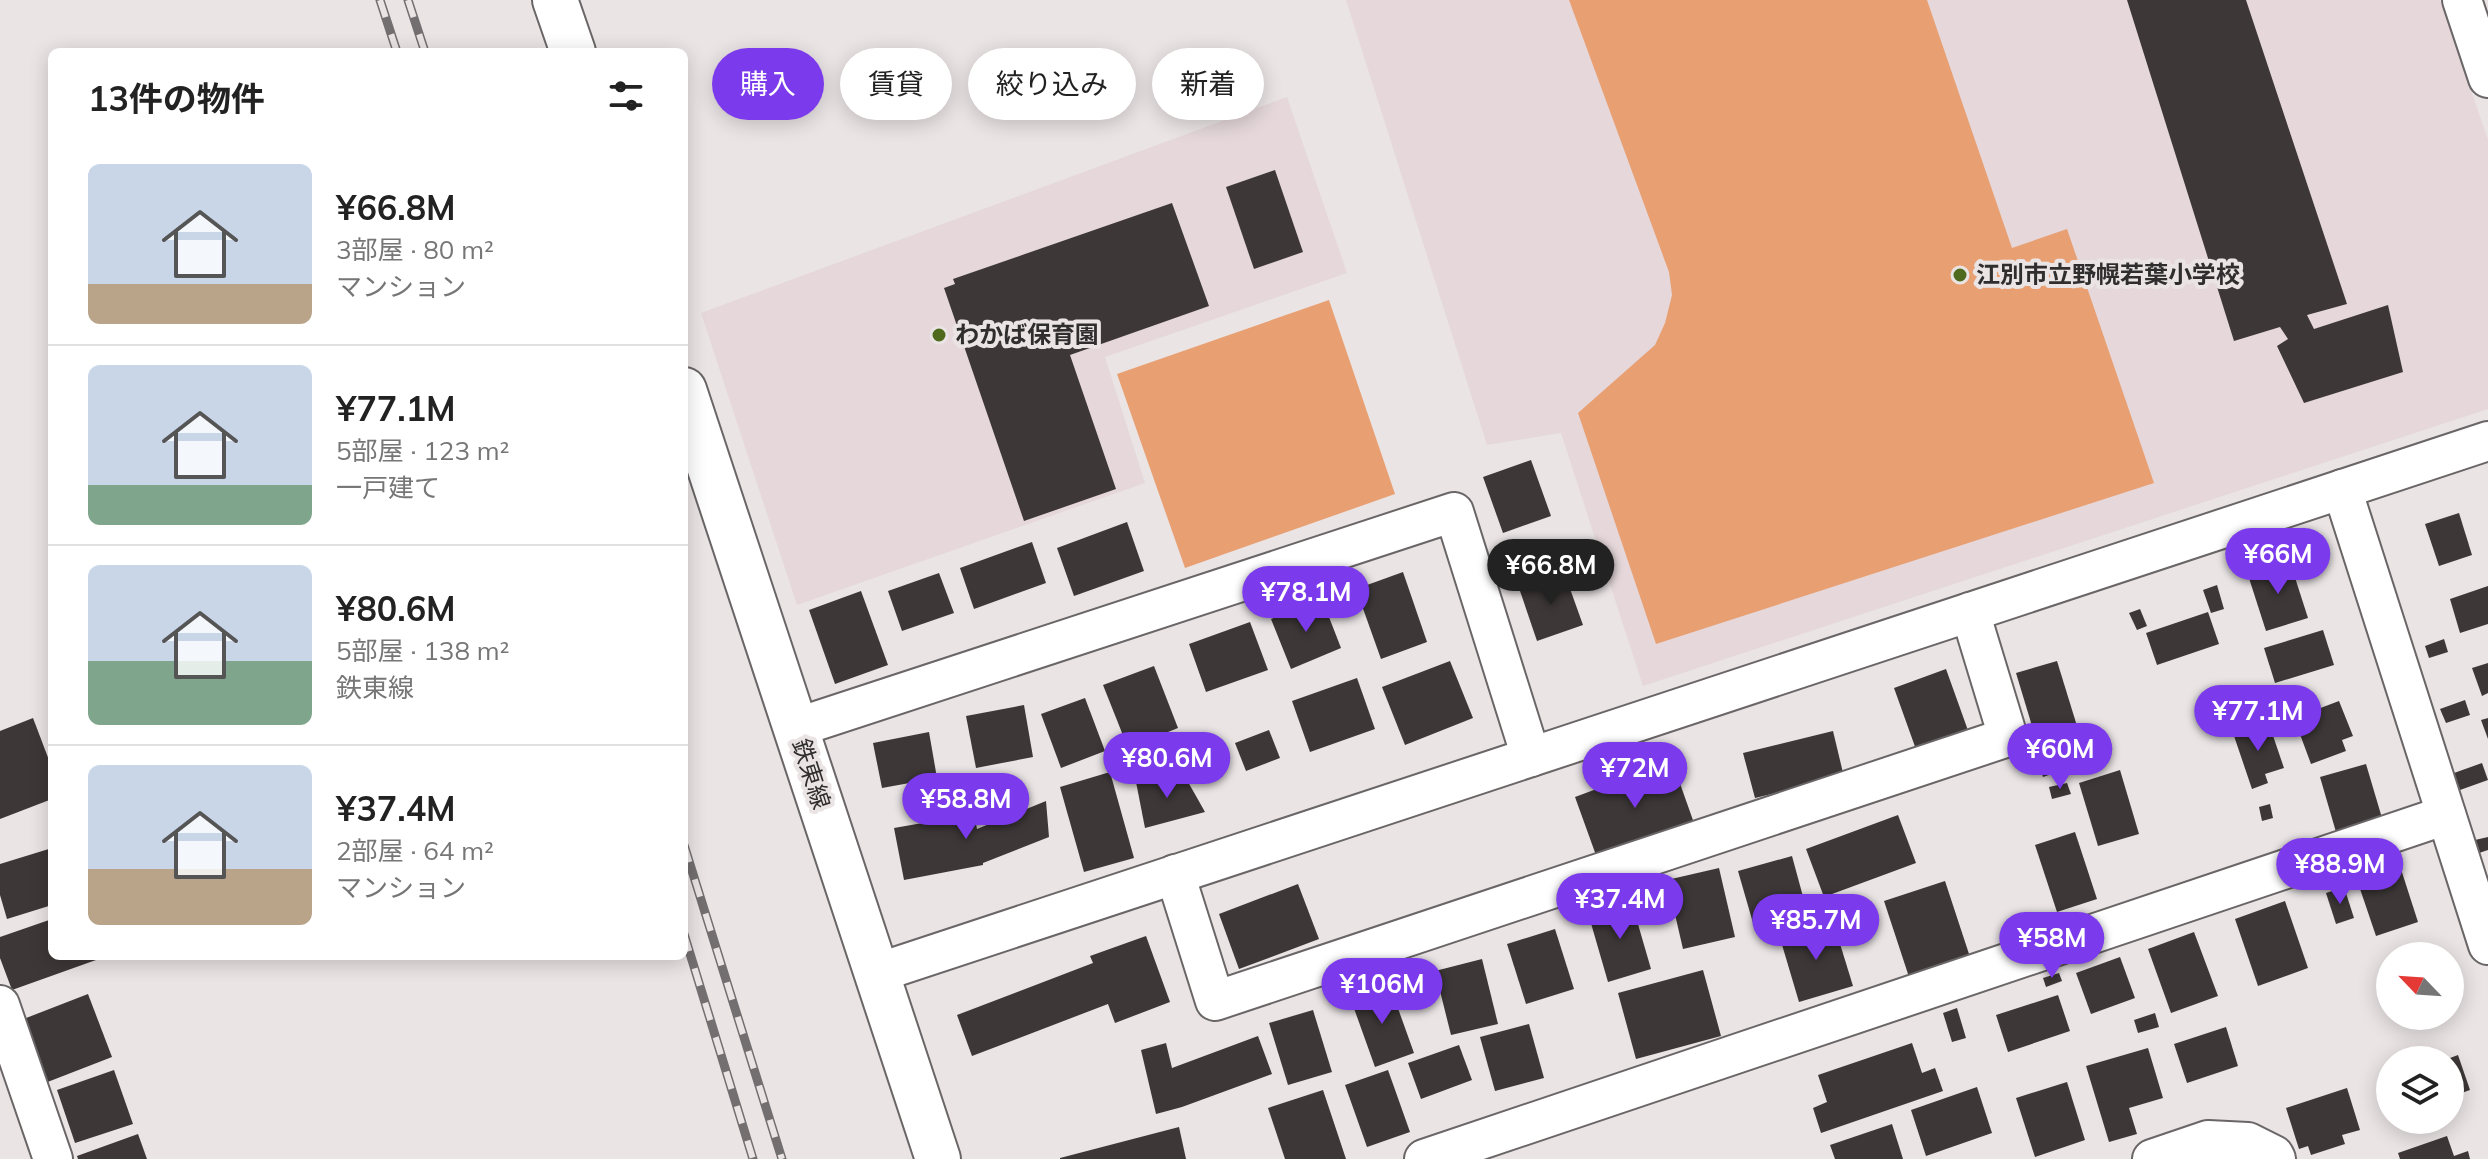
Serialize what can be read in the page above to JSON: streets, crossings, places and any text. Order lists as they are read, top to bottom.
{
  "streets": {
    "street": ["鉄東線"]
  },
  "places": ["江別市立野幌若葉小学校", "わかば保育園"],
  "north": "top left",
  "page": {
    "chip": [
      "購入",
      "賃貸",
      "絞り込み",
      "新着"
    ],
    "heading": "13件の物件",
    "list": [
      {
        "name": "¥66.8M",
        "note": "3部屋 · 80 m² · マンション"
      },
      {
        "name": "¥77.1M",
        "note": "5部屋 · 123 m² · 一戸建て"
      },
      {
        "name": "¥80.6M",
        "note": "5部屋 · 138 m² · 鉄東線"
      },
      {
        "name": "¥37.4M",
        "note": "2部屋 · 64 m² · マンション"
      }
    ],
    "price": [
      "¥66M",
      "¥66.8M",
      "¥78.1M",
      "¥77.1M",
      "¥60M",
      "¥80.6M",
      "¥72M",
      "¥58.8M",
      "¥88.9M",
      "¥37.4M",
      "¥85.7M",
      "¥58M",
      "¥106M"
    ]
  }
}
